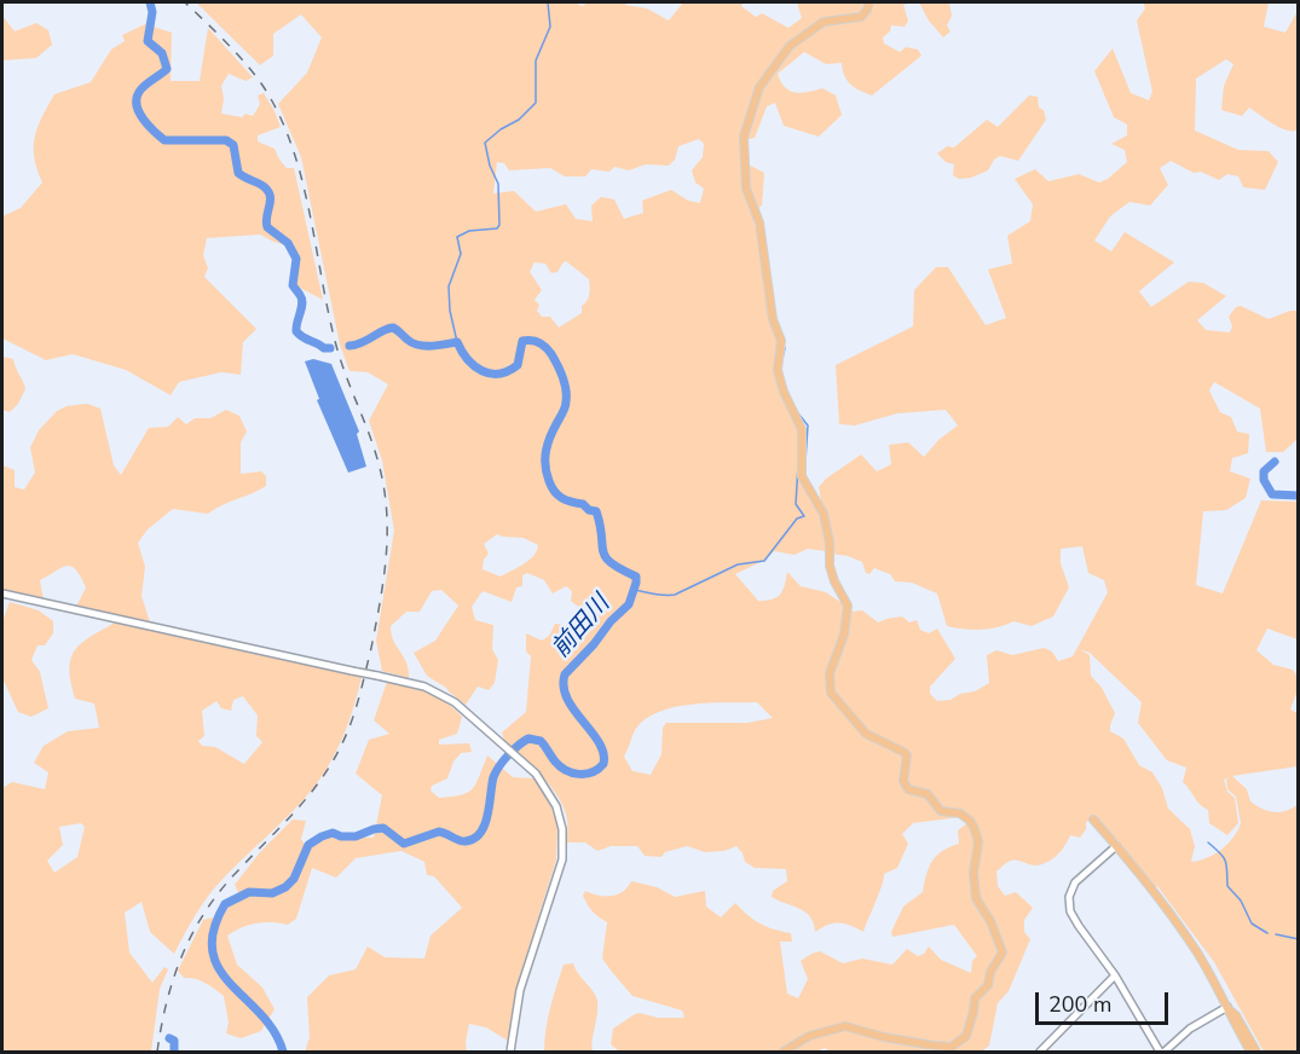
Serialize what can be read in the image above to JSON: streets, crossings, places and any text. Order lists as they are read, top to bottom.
{
  "water": ["前田川"],
  "scale_bar": "200 m"
}
